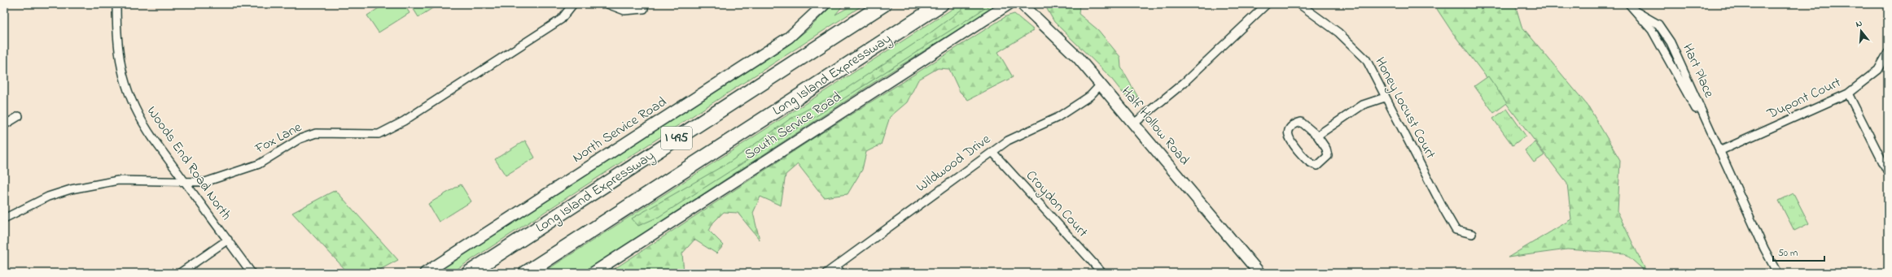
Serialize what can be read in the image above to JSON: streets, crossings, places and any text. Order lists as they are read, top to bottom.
{
  "streets": {
    "highway": ["Long Island Expressway", "I 495"],
    "main road": ["South Service Road", "Half Hollow Road", "North Service Road"],
    "street": [
      "Hart Place",
      "Dupont Court",
      "Honey Locust Court",
      "Fox Lane",
      "Woods End Road North",
      "Wildwood Drive",
      "Croydon Court"
    ]
  },
  "crossings": [
    ["Hart Place", "Dupont Court"],
    ["Half Hollow Road", "Wildwood Drive"],
    ["Fox Lane", "Woods End Road North"],
    ["Wildwood Drive", "Croydon Court"]
  ],
  "scale_bar": "50 m",
  "north": "top"
}
